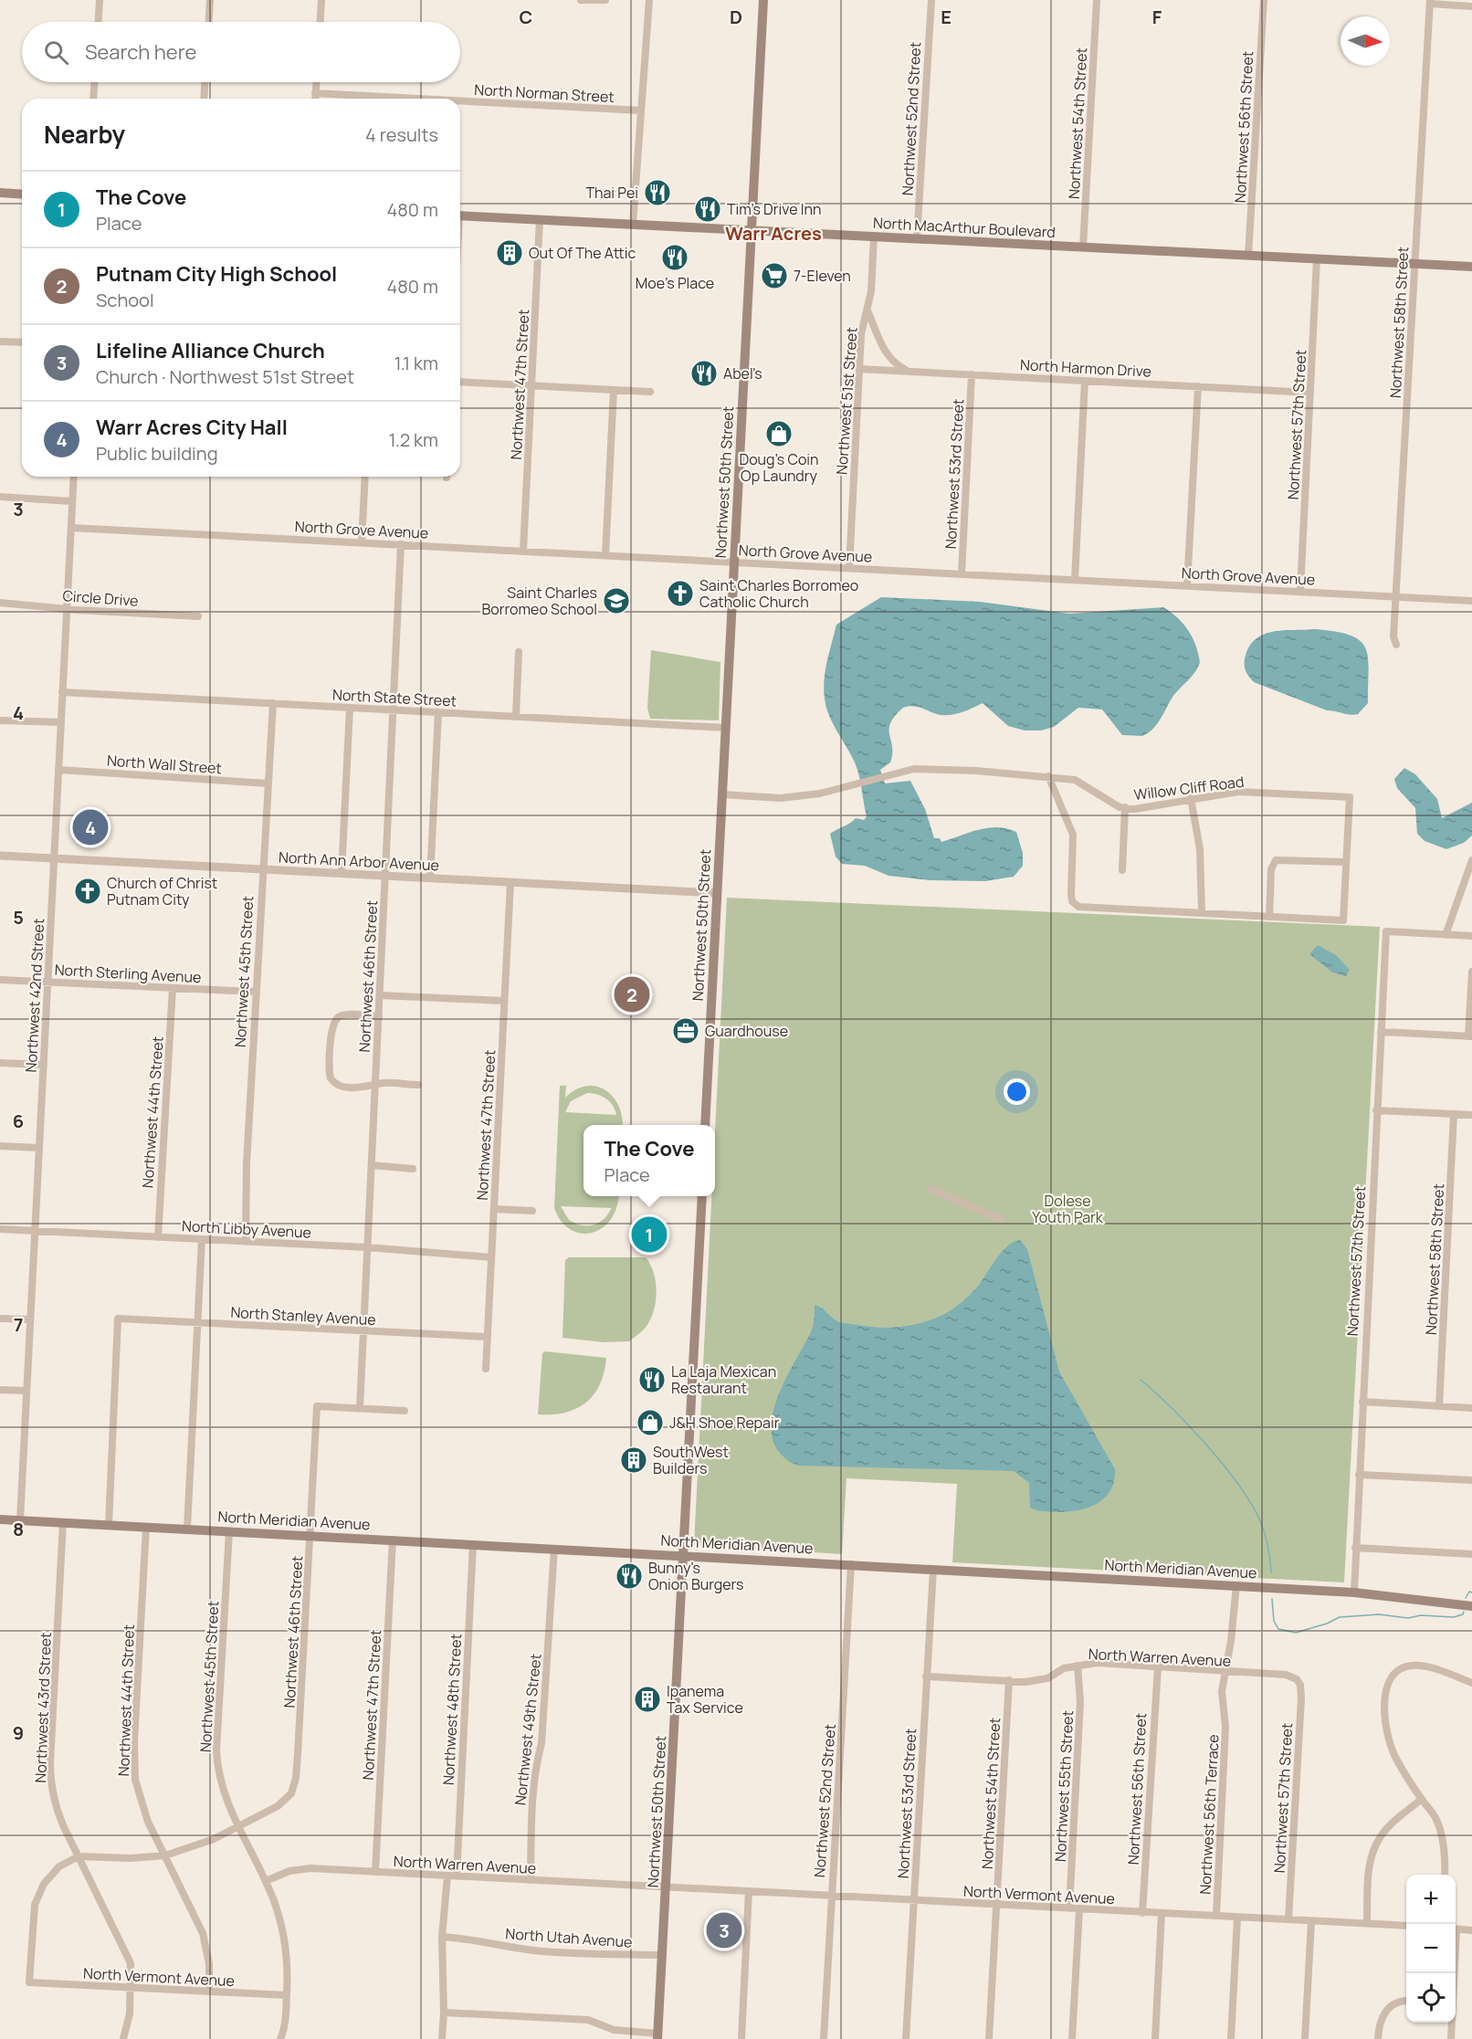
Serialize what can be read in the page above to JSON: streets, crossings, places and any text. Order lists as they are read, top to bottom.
{
  "streets": {
    "main road": ["North MacArthur Boulevard", "Northwest 50th Street", "North Meridian Avenue"],
    "street": [
      "North Norman Street",
      "Northwest 52nd Street",
      "Northwest 54th Street",
      "Northwest 56th Street",
      "Northwest 58th Street",
      "North Harmon Drive",
      "Northwest 47th Street",
      "Northwest 51st Street",
      "Northwest 57th Street",
      "Northwest 53rd Street",
      "North Grove Avenue",
      "Circle Drive",
      "North State Street",
      "North Wall Street",
      "Willow Cliff Road",
      "North Ann Arbor Avenue",
      "Northwest 45th Street",
      "North Sterling Avenue",
      "Northwest 46th Street",
      "Northwest 42nd Street",
      "Northwest 44th Street",
      "North Libby Avenue",
      "North Stanley Avenue",
      "North Warren Avenue",
      "Northwest 43rd Street",
      "Northwest 48th Street",
      "Northwest 49th Street",
      "Northwest 55th Street",
      "Northwest 56th Terrace",
      "North Vermont Avenue",
      "North Utah Avenue"
    ]
  },
  "crossings": [
    ["Northwest 52nd Street", "North MacArthur Boulevard"],
    ["Northwest 52nd Street", "North Meridian Avenue"],
    ["Northwest 52nd Street", "North Vermont Avenue"],
    ["Northwest 54th Street", "North MacArthur Boulevard"],
    ["Northwest 54th Street", "North Warren Avenue"],
    ["Northwest 54th Street", "North Vermont Avenue"],
    ["Northwest 56th Street", "North MacArthur Boulevard"],
    ["Northwest 56th Street", "North Warren Avenue"],
    ["Northwest 56th Street", "North Vermont Avenue"],
    ["North MacArthur Boulevard", "Northwest 58th Street"],
    ["North MacArthur Boulevard", "Northwest 47th Street"],
    ["North MacArthur Boulevard", "Northwest 51st Street"],
    ["North MacArthur Boulevard", "Northwest 57th Street"],
    ["North MacArthur Boulevard", "Northwest 50th Street"],
    ["Northwest 58th Street", "North Grove Avenue"],
    ["North Harmon Drive", "Northwest 51st Street"],
    ["North Harmon Drive", "Northwest 57th Street"],
    ["North Harmon Drive", "Northwest 53rd Street"],
    ["Northwest 47th Street", "North Grove Avenue"],
    ["Northwest 47th Street", "North Ann Arbor Avenue"],
    ["Northwest 47th Street", "North Libby Avenue"],
    ["Northwest 47th Street", "North Stanley Avenue"],
    ["Northwest 47th Street", "North Meridian Avenue"],
    ["Northwest 47th Street", "North Warren Avenue"],
    ["Northwest 51st Street", "North Grove Avenue"],
    ["Northwest 57th Street", "North Grove Avenue"],
    ["Northwest 57th Street", "North Meridian Avenue"],
    ["Northwest 57th Street", "North Warren Avenue"],
    ["Northwest 57th Street", "North Vermont Avenue"],
    ["Northwest 53rd Street", "North Grove Avenue"],
    ["Northwest 53rd Street", "North Meridian Avenue"],
    ["Northwest 53rd Street", "North Warren Avenue"],
    ["Northwest 53rd Street", "North Vermont Avenue"],
    ["Northwest 50th Street", "North Grove Avenue"],
    ["Northwest 50th Street", "North State Street"],
    ["Northwest 50th Street", "Willow Cliff Road"],
    ["Northwest 50th Street", "North Ann Arbor Avenue"],
    ["Northwest 50th Street", "North Meridian Avenue"],
    ["Northwest 50th Street", "North Warren Avenue"],
    ["Northwest 50th Street", "North Vermont Avenue"],
    ["Northwest 50th Street", "North Utah Avenue"],
    ["North Grove Avenue", "Northwest 46th Street"],
    ["North Grove Avenue", "Northwest 42nd Street"],
    ["Circle Drive", "Northwest 42nd Street"],
    ["North State Street", "Northwest 45th Street"],
    ["North State Street", "Northwest 46th Street"],
    ["North State Street", "Northwest 42nd Street"],
    ["North Wall Street", "Northwest 45th Street"],
    ["North Wall Street", "Northwest 42nd Street"],
    ["North Ann Arbor Avenue", "Northwest 45th Street"],
    ["North Ann Arbor Avenue", "Northwest 46th Street"],
    ["North Ann Arbor Avenue", "Northwest 42nd Street"],
    ["Northwest 45th Street", "North Sterling Avenue"],
    ["Northwest 45th Street", "Northwest 46th Street"],
    ["Northwest 45th Street", "North Libby Avenue"],
    ["Northwest 45th Street", "North Meridian Avenue"],
    ["Northwest 45th Street", "North Warren Avenue"],
    ["Northwest 45th Street", "North Vermont Avenue"],
    ["North Sterling Avenue", "Northwest 42nd Street"],
    ["North Sterling Avenue", "Northwest 44th Street"],
    ["Northwest 46th Street", "North Libby Avenue"],
    ["Northwest 46th Street", "North Stanley Avenue"],
    ["Northwest 46th Street", "North Meridian Avenue"],
    ["Northwest 42nd Street", "North Libby Avenue"],
    ["Northwest 42nd Street", "North Meridian Avenue"],
    ["Northwest 44th Street", "North Libby Avenue"],
    ["Northwest 44th Street", "North Meridian Avenue"],
    ["Northwest 44th Street", "North Vermont Avenue"],
    ["North Stanley Avenue", "North Meridian Avenue"],
    ["North Meridian Avenue", "Northwest 43rd Street"],
    ["North Meridian Avenue", "Northwest 48th Street"],
    ["North Meridian Avenue", "Northwest 49th Street"],
    ["North Meridian Avenue", "Northwest 56th Terrace"],
    ["North Warren Avenue", "Northwest 48th Street"],
    ["North Warren Avenue", "Northwest 49th Street"],
    ["North Warren Avenue", "Northwest 55th Street"],
    ["North Warren Avenue", "Northwest 56th Terrace"],
    ["North Warren Avenue", "North Vermont Avenue"],
    ["Northwest 43rd Street", "North Vermont Avenue"],
    ["Northwest 55th Street", "North Vermont Avenue"],
    ["Northwest 56th Terrace", "North Vermont Avenue"]
  ],
  "districts": ["Warr Acres"],
  "parks": ["Dolese Youth Park"],
  "places": {
    "restaurant": [
      "Thai Pei",
      "Tim's Drive Inn",
      "Moe's Place",
      "Abel's",
      "La Laja Mexican Restaurant",
      "Bunny's Onion Burgers"
    ],
    "building": ["Out Of The Attic", "SouthWest Builders", "Ipanema Tax Service"],
    "supermarket": ["7-Eleven"],
    "shop": ["Doug's Coin Op Laundry", "J&H Shoe Repair"],
    "church": ["Saint Charles Borromeo Catholic Church", "Church of Christ Putnam City"],
    "school or university": ["Saint Charles Borromeo School"],
    "office": ["Guardhouse"]
  },
  "north": "right",
  "page": {
    "search": "Search here",
    "heading": ["Nearby", "4 results"],
    "list": [
      {
        "mark": "1",
        "name": "The Cove",
        "note": "Place",
        "value": "480 m"
      },
      {
        "mark": "2",
        "name": "Putnam City High School",
        "note": "School",
        "value": "480 m"
      },
      {
        "mark": "3",
        "name": "Lifeline Alliance Church",
        "note": "Church · Northwest 51st Street",
        "value": "1.1 km"
      },
      {
        "mark": "4",
        "name": "Warr Acres City Hall",
        "note": "Public building",
        "value": "1.2 km"
      }
    ],
    "pins": [
      "4",
      "2",
      "1",
      "3"
    ],
    "popup": ["The Cove", "Place"],
    "map_buttons": ["+", "−"]
  },
  "grid": {
    "columns": [
      "C",
      "D",
      "E",
      "F"
    ],
    "rows": [
      "3",
      "4",
      "5",
      "6",
      "7",
      "8",
      "9"
    ]
  }
}
